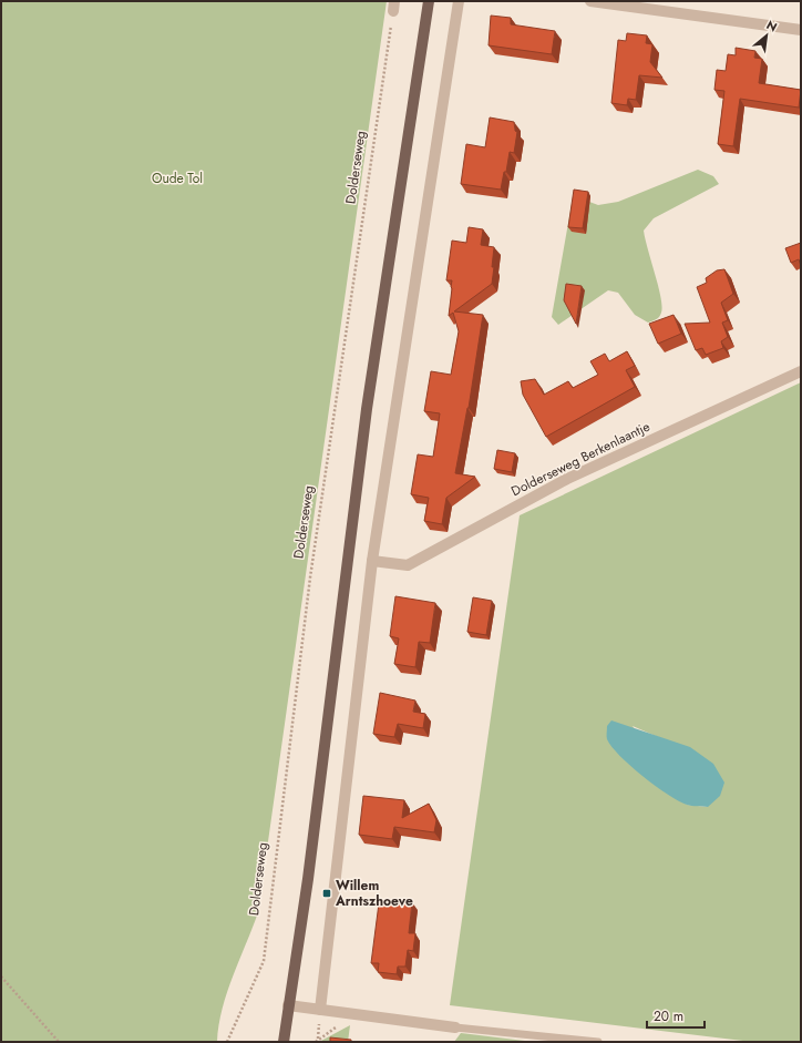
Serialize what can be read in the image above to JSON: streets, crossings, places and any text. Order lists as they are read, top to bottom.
{
  "streets": {
    "street": ["Dolderseweg Berkenlaantje"],
    "path": ["Dolderseweg"]
  },
  "parks": ["Oude Tol"],
  "places": {
    "transit": ["Willem Arntszhoeve"]
  },
  "scale_bar": "20 m",
  "north": "top right"
}
